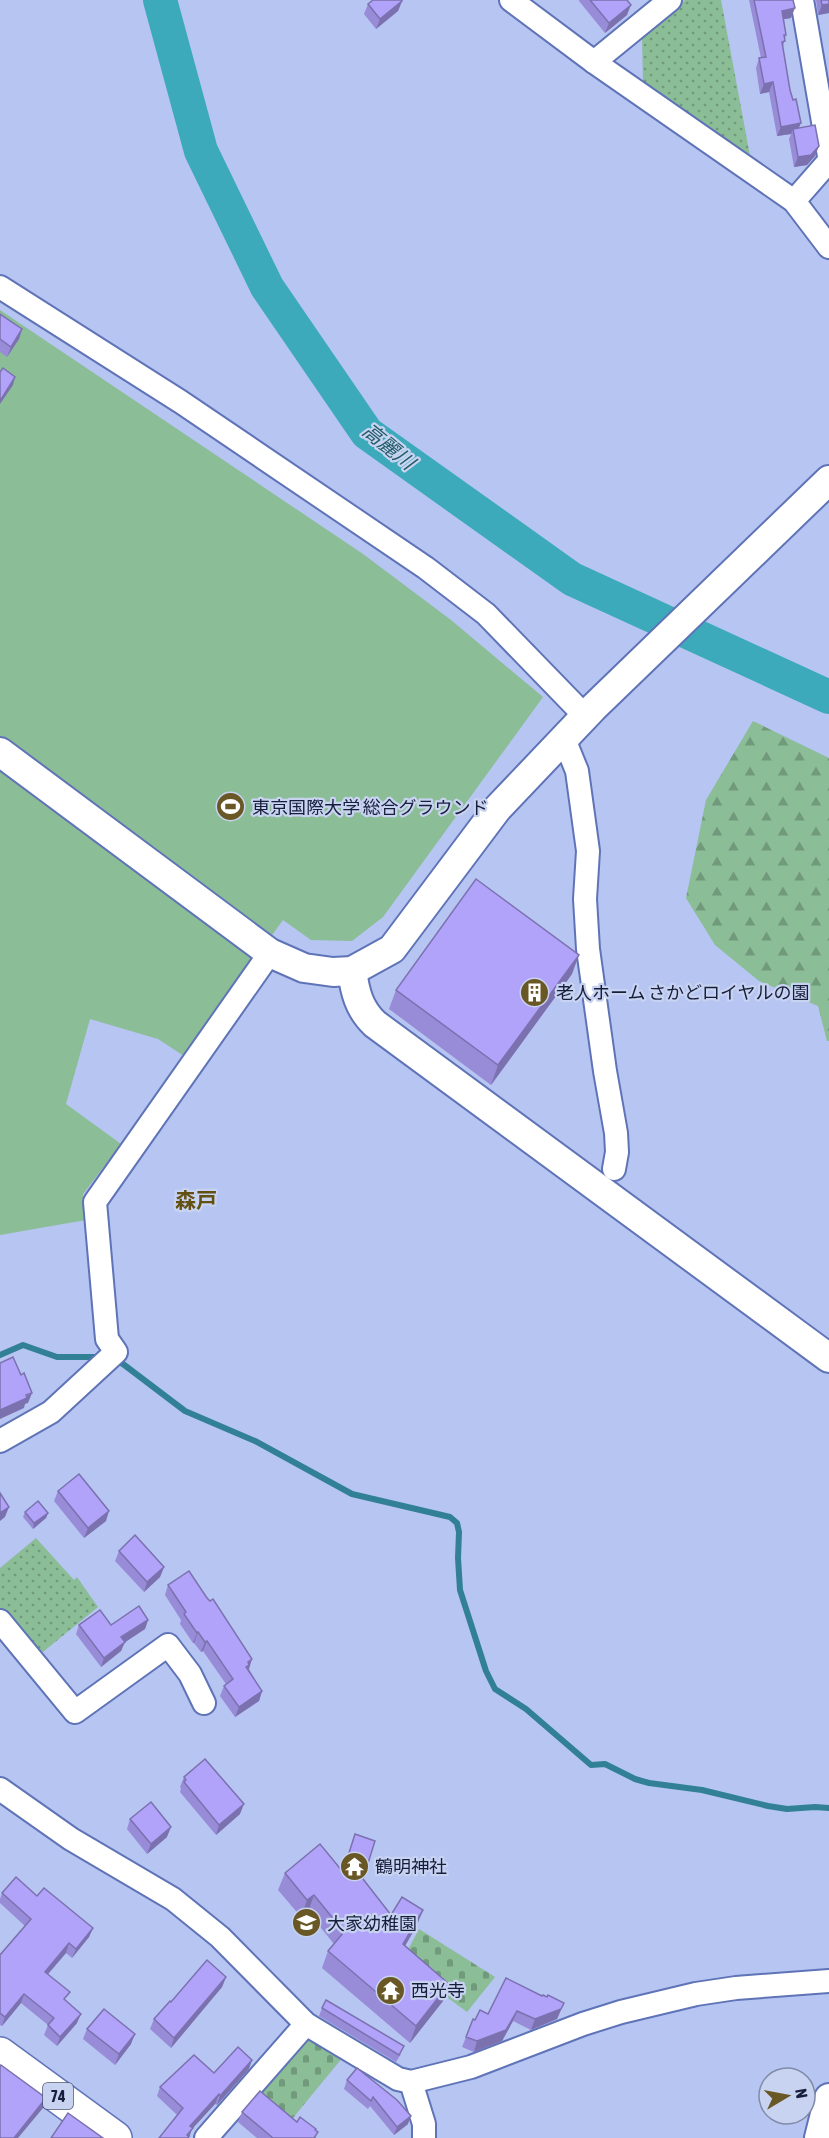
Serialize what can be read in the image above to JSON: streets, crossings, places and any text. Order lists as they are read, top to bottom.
{
  "streets": {
    "main road": ["74"]
  },
  "districts": ["森戸"],
  "water": ["高麗川"],
  "places": {
    "sports": ["東京国際大学 総合グラウンド"],
    "building": ["老人ホーム さかどロイヤルの園"],
    "temple": ["鶴明神社", "西光寺"],
    "school or university": ["大家幼稚園"]
  },
  "north": "right"
}
